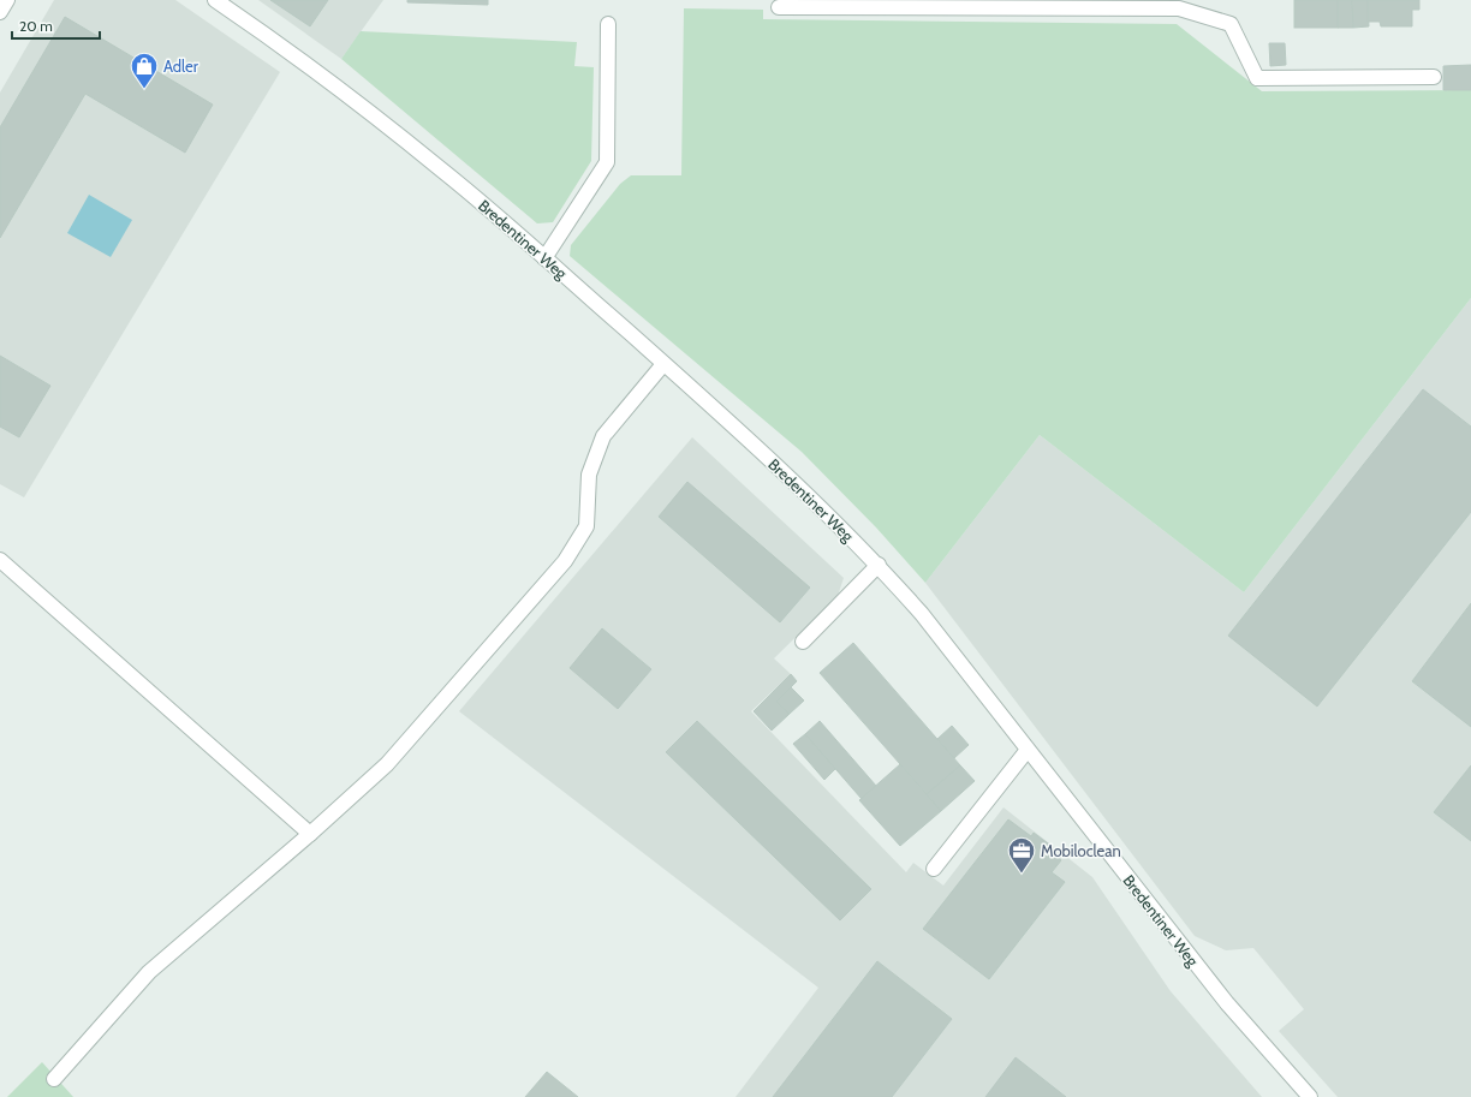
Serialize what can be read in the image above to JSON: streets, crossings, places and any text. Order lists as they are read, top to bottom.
{
  "streets": {
    "street": ["Bredentiner Weg"]
  },
  "places": {
    "shop": ["Adler"],
    "office": ["Mobiloclean"]
  },
  "scale_bar": "20 m"
}
